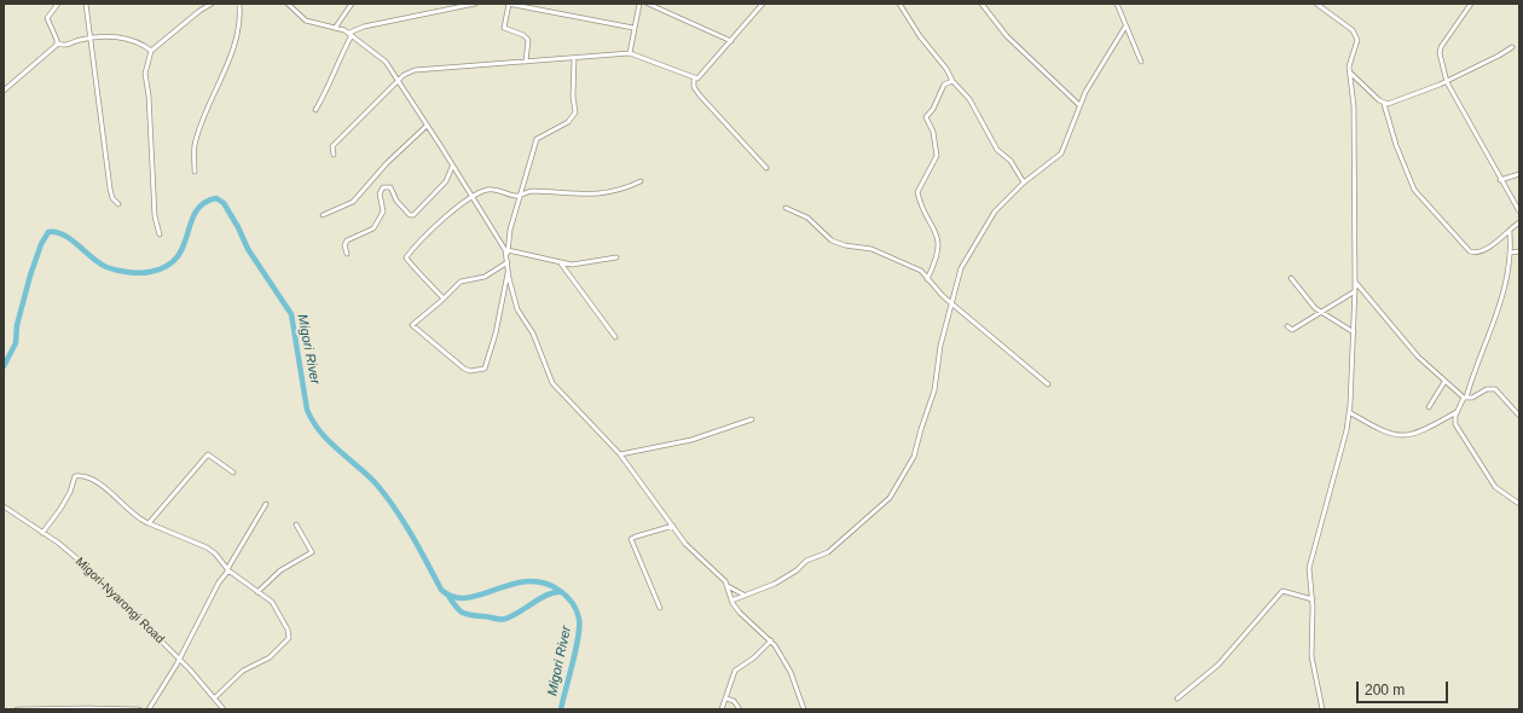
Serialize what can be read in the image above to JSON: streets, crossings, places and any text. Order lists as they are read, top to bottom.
{
  "streets": {
    "street": ["Migori-Nyarongi Road"]
  },
  "water": ["Migori River"],
  "scale_bar": "200 m"
}
